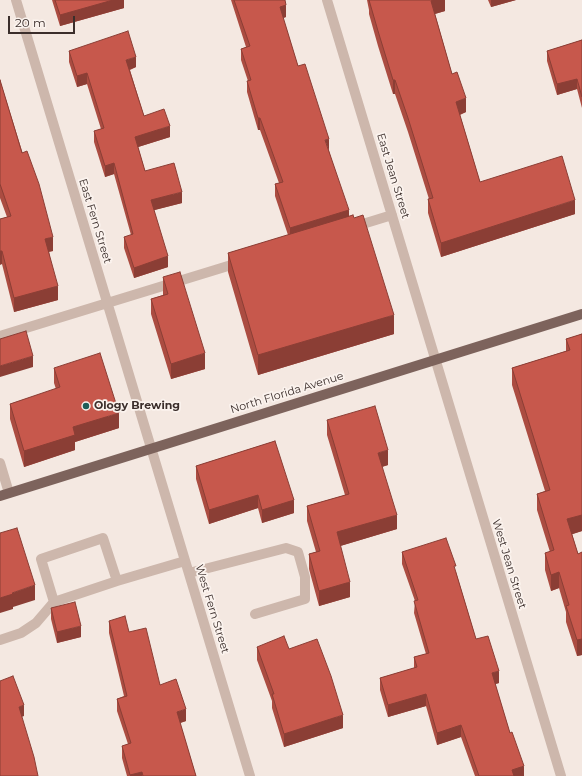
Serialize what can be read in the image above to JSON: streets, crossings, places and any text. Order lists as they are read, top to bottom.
{
  "streets": {
    "main road": ["North Florida Avenue"],
    "street": [
      "East Jean Street",
      "East Fern Street",
      "West Jean Street",
      "West Fern Street"
    ]
  },
  "crossings": [
    ["East Jean Street", "North Florida Avenue"],
    ["East Jean Street", "West Jean Street"],
    ["East Fern Street", "North Florida Avenue"],
    ["East Fern Street", "West Fern Street"],
    ["North Florida Avenue", "West Jean Street"],
    ["North Florida Avenue", "West Fern Street"]
  ],
  "places": ["Ology Brewing"],
  "scale_bar": "20 m"
}
